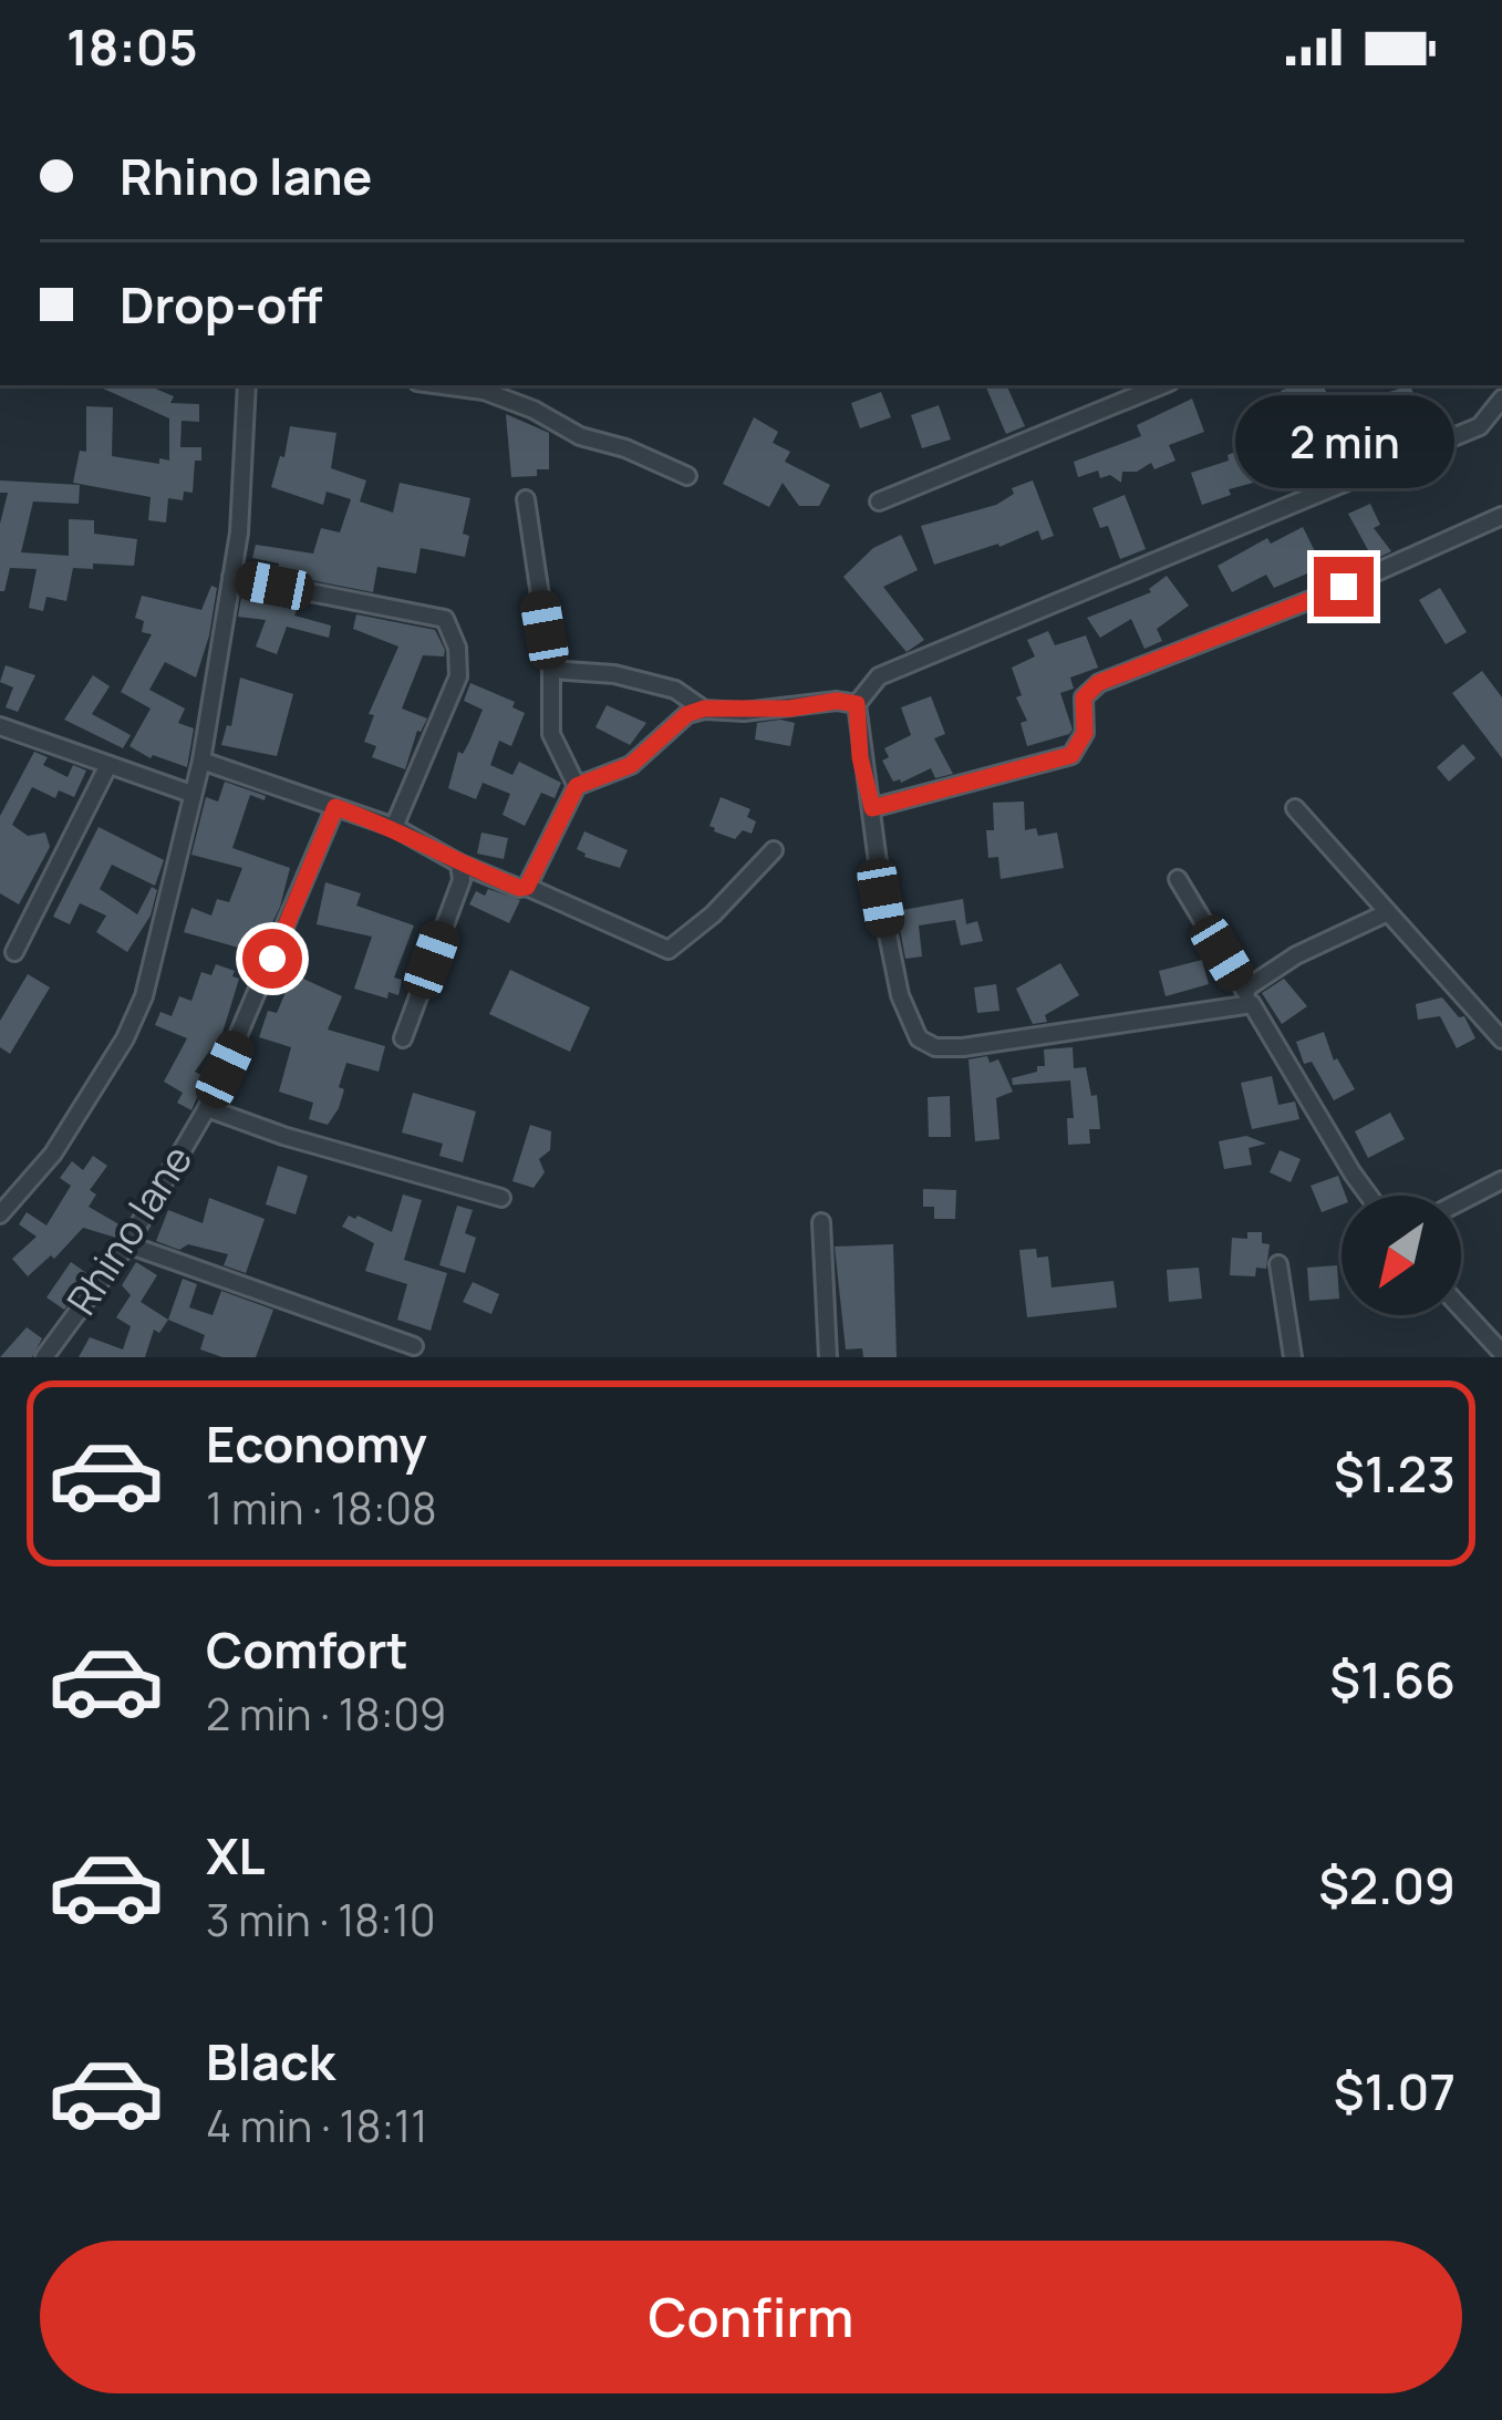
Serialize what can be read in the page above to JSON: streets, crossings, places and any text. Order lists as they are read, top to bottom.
{
  "streets": {
    "street": ["Rhino lane"]
  },
  "north": "bottom left",
  "page": {
    "status": "18:05",
    "banner": ["Rhino lane", "Drop-off"],
    "bubble": "2 min",
    "list": [
      {
        "name": "Economy",
        "note": "1 min · 18:08",
        "value": "$1.23"
      },
      {
        "name": "Comfort",
        "note": "2 min · 18:09",
        "value": "$1.66"
      },
      {
        "name": "XL",
        "note": "3 min · 18:10",
        "value": "$2.09"
      },
      {
        "name": "Black",
        "note": "4 min · 18:11",
        "value": "$1.07"
      }
    ],
    "buttons": "Confirm"
  }
}
